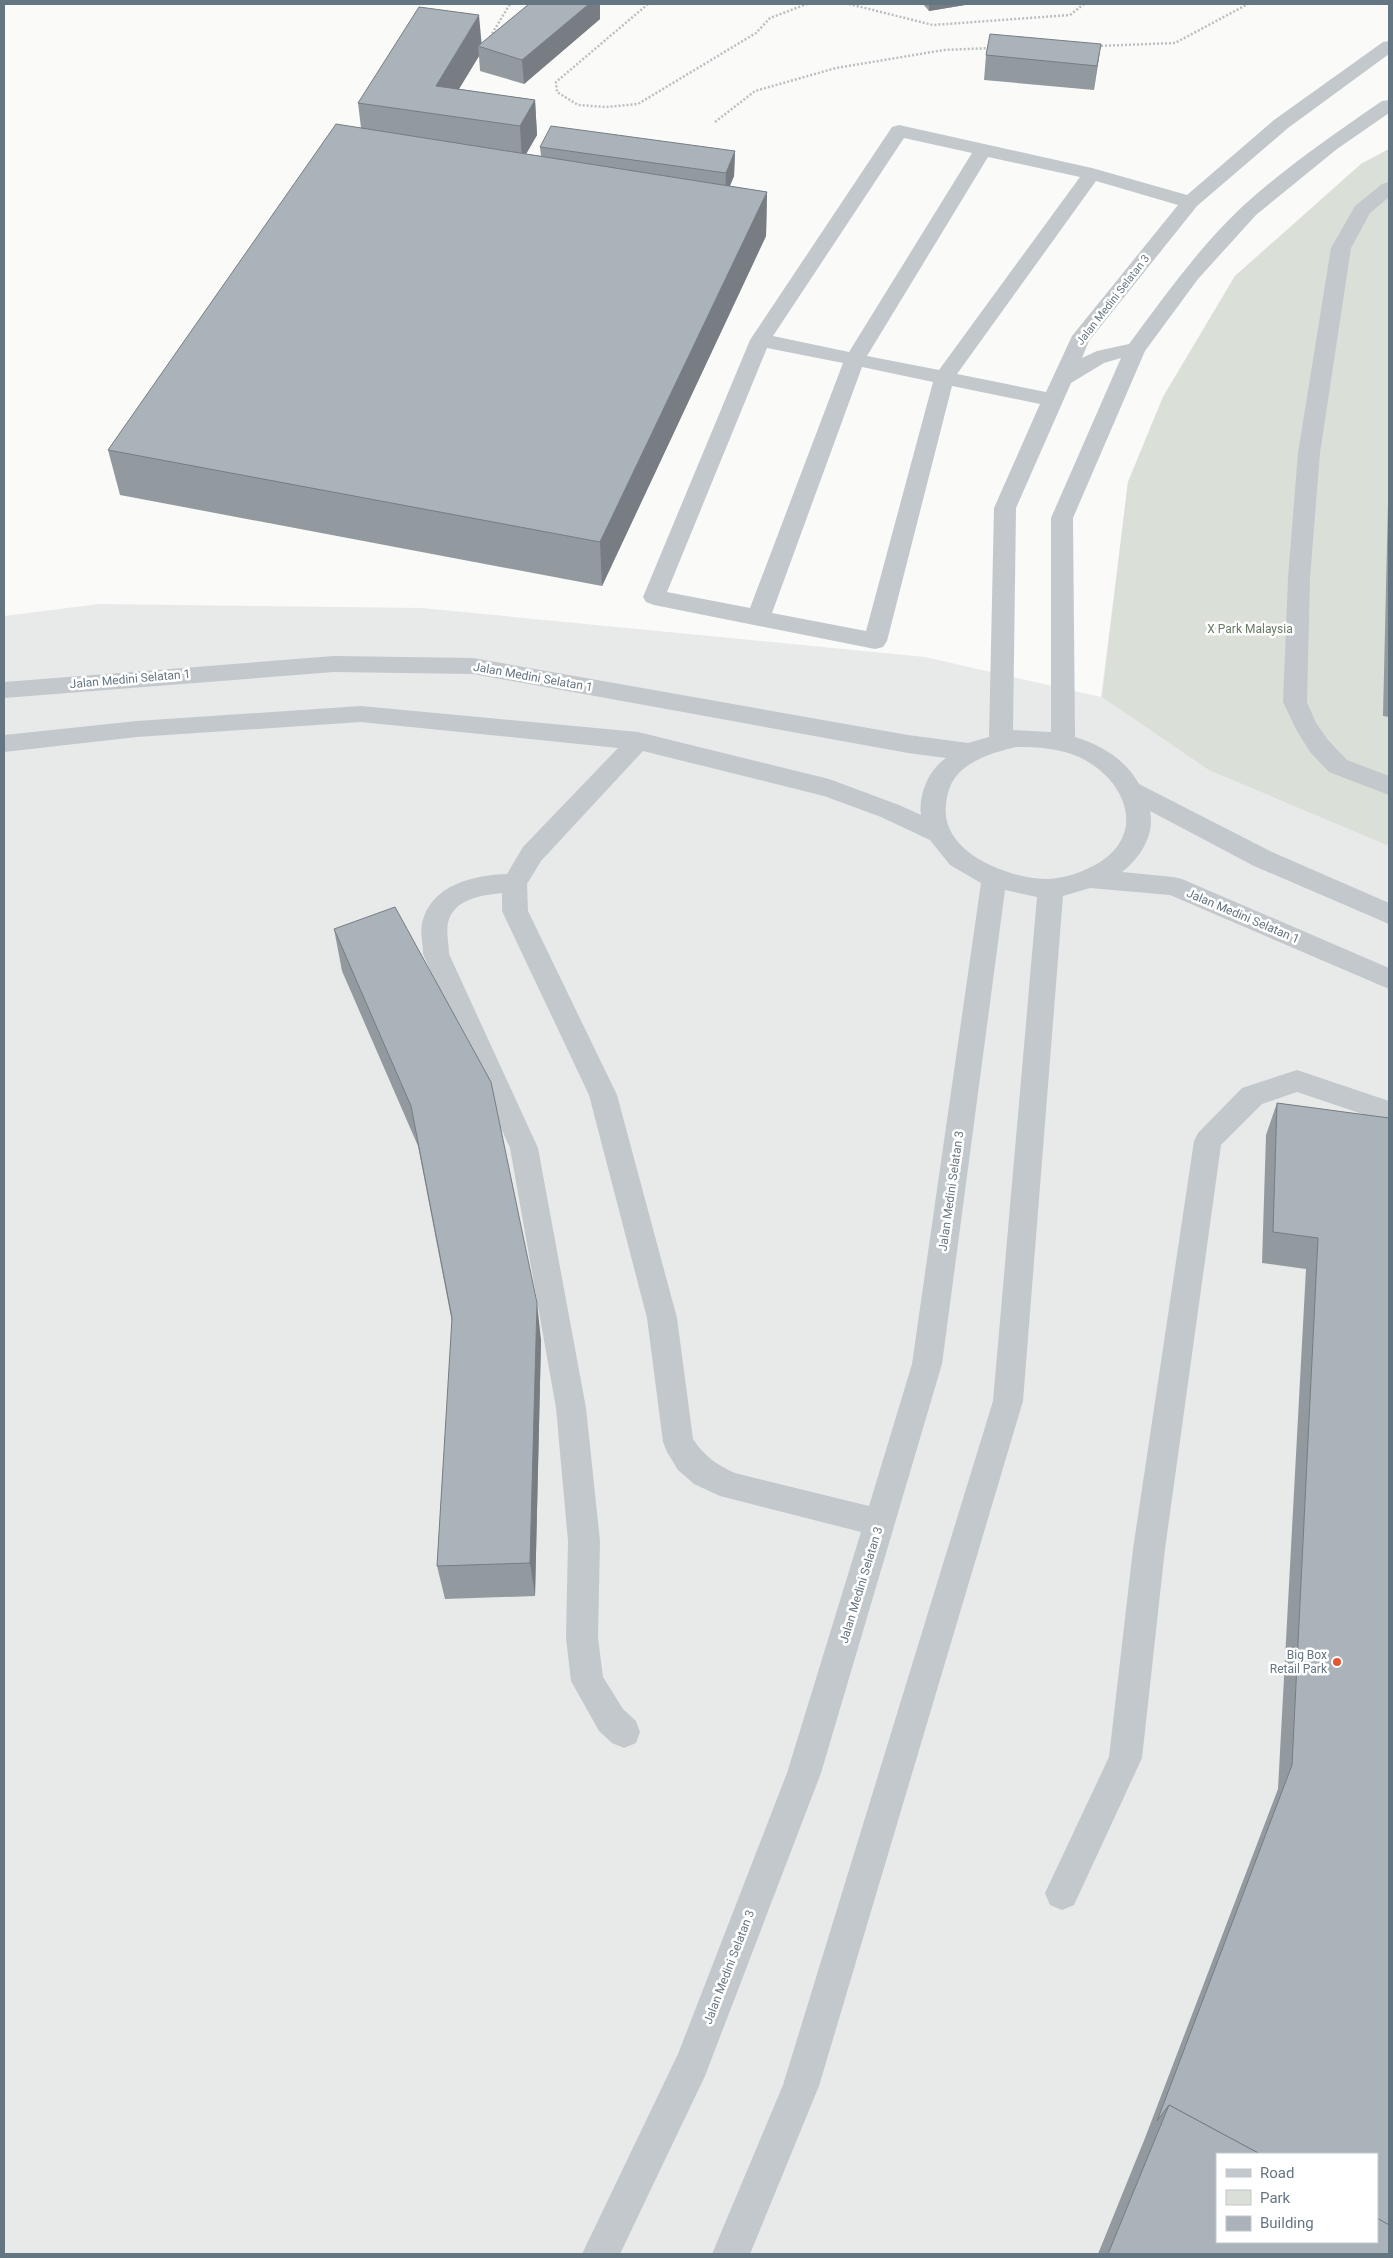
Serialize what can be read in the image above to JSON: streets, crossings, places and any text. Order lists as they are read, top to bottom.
{
  "streets": {
    "street": ["Jalan Medini Selatan 3", "Jalan Medini Selatan 1"]
  },
  "parks": ["X Park Malaysia"],
  "places": ["Big Box Retail Park"],
  "legend": ["Road", "Park", "Building"]
}
